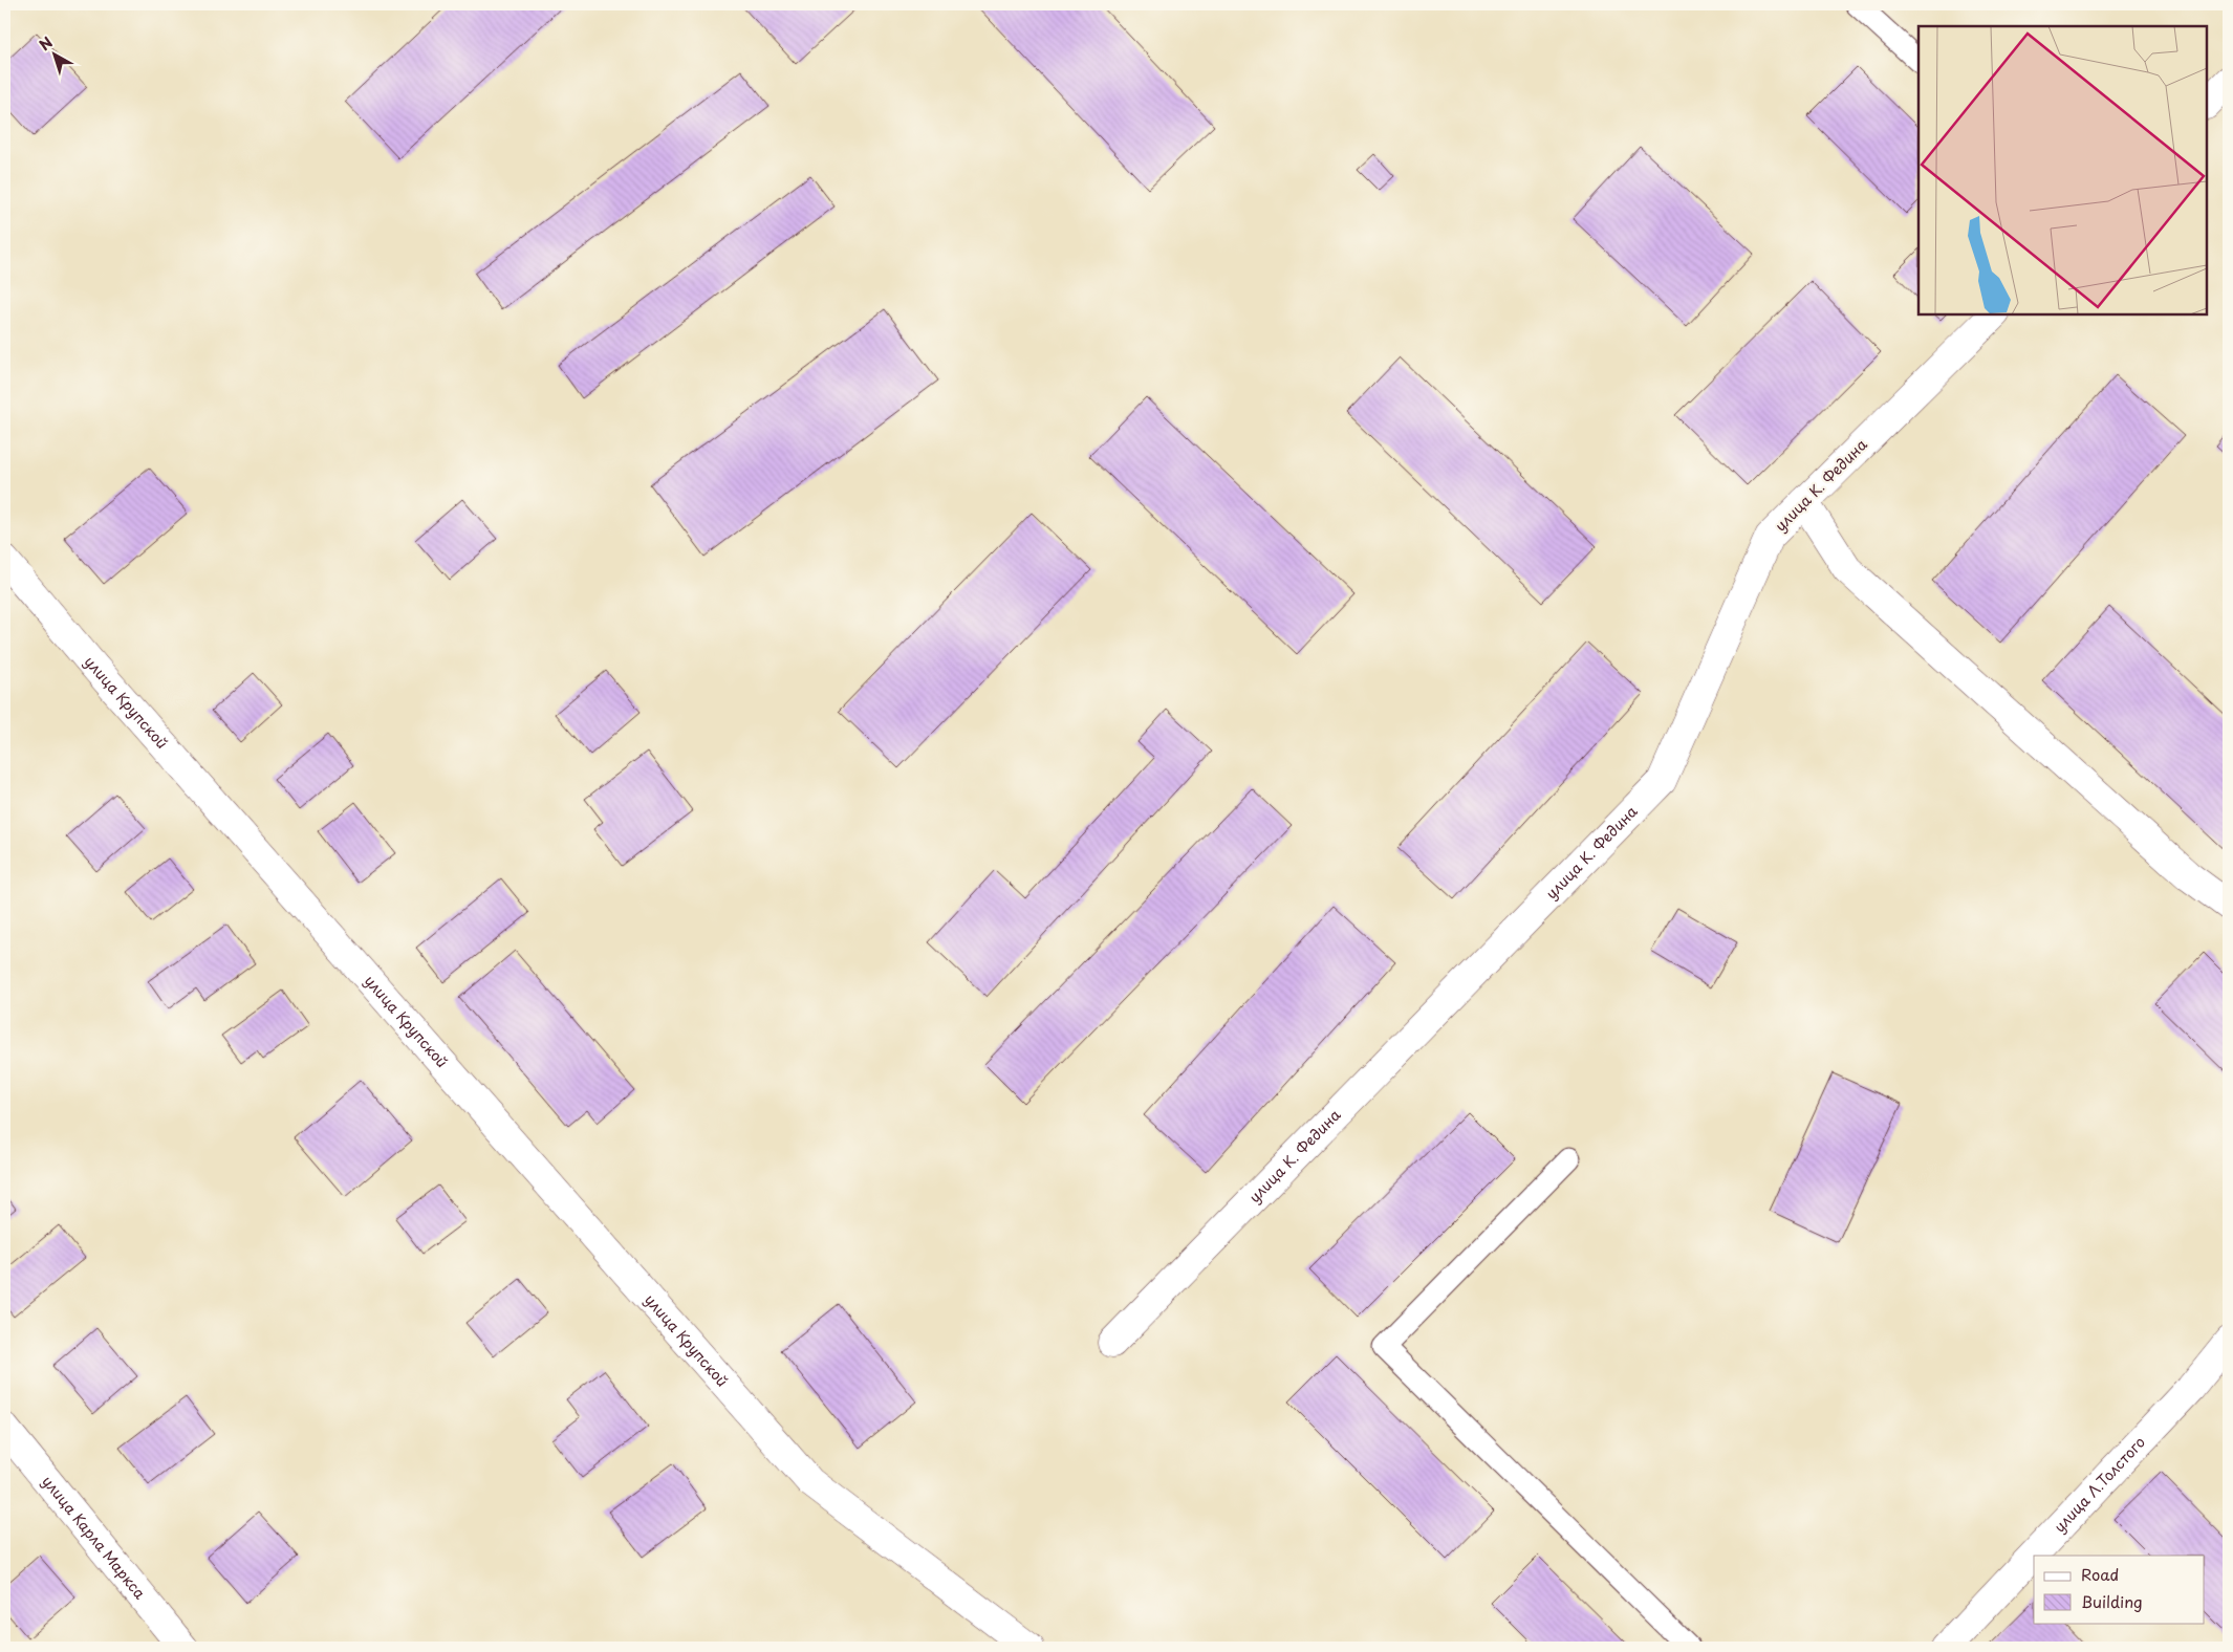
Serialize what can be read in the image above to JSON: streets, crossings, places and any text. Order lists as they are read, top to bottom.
{
  "streets": {
    "street": [
      "улица К. Федина",
      "улица Крупской",
      "улица Л.Толстого",
      "улица Карла Маркса"
    ]
  },
  "legend": ["Road", "Building"],
  "north": "top left"
}
